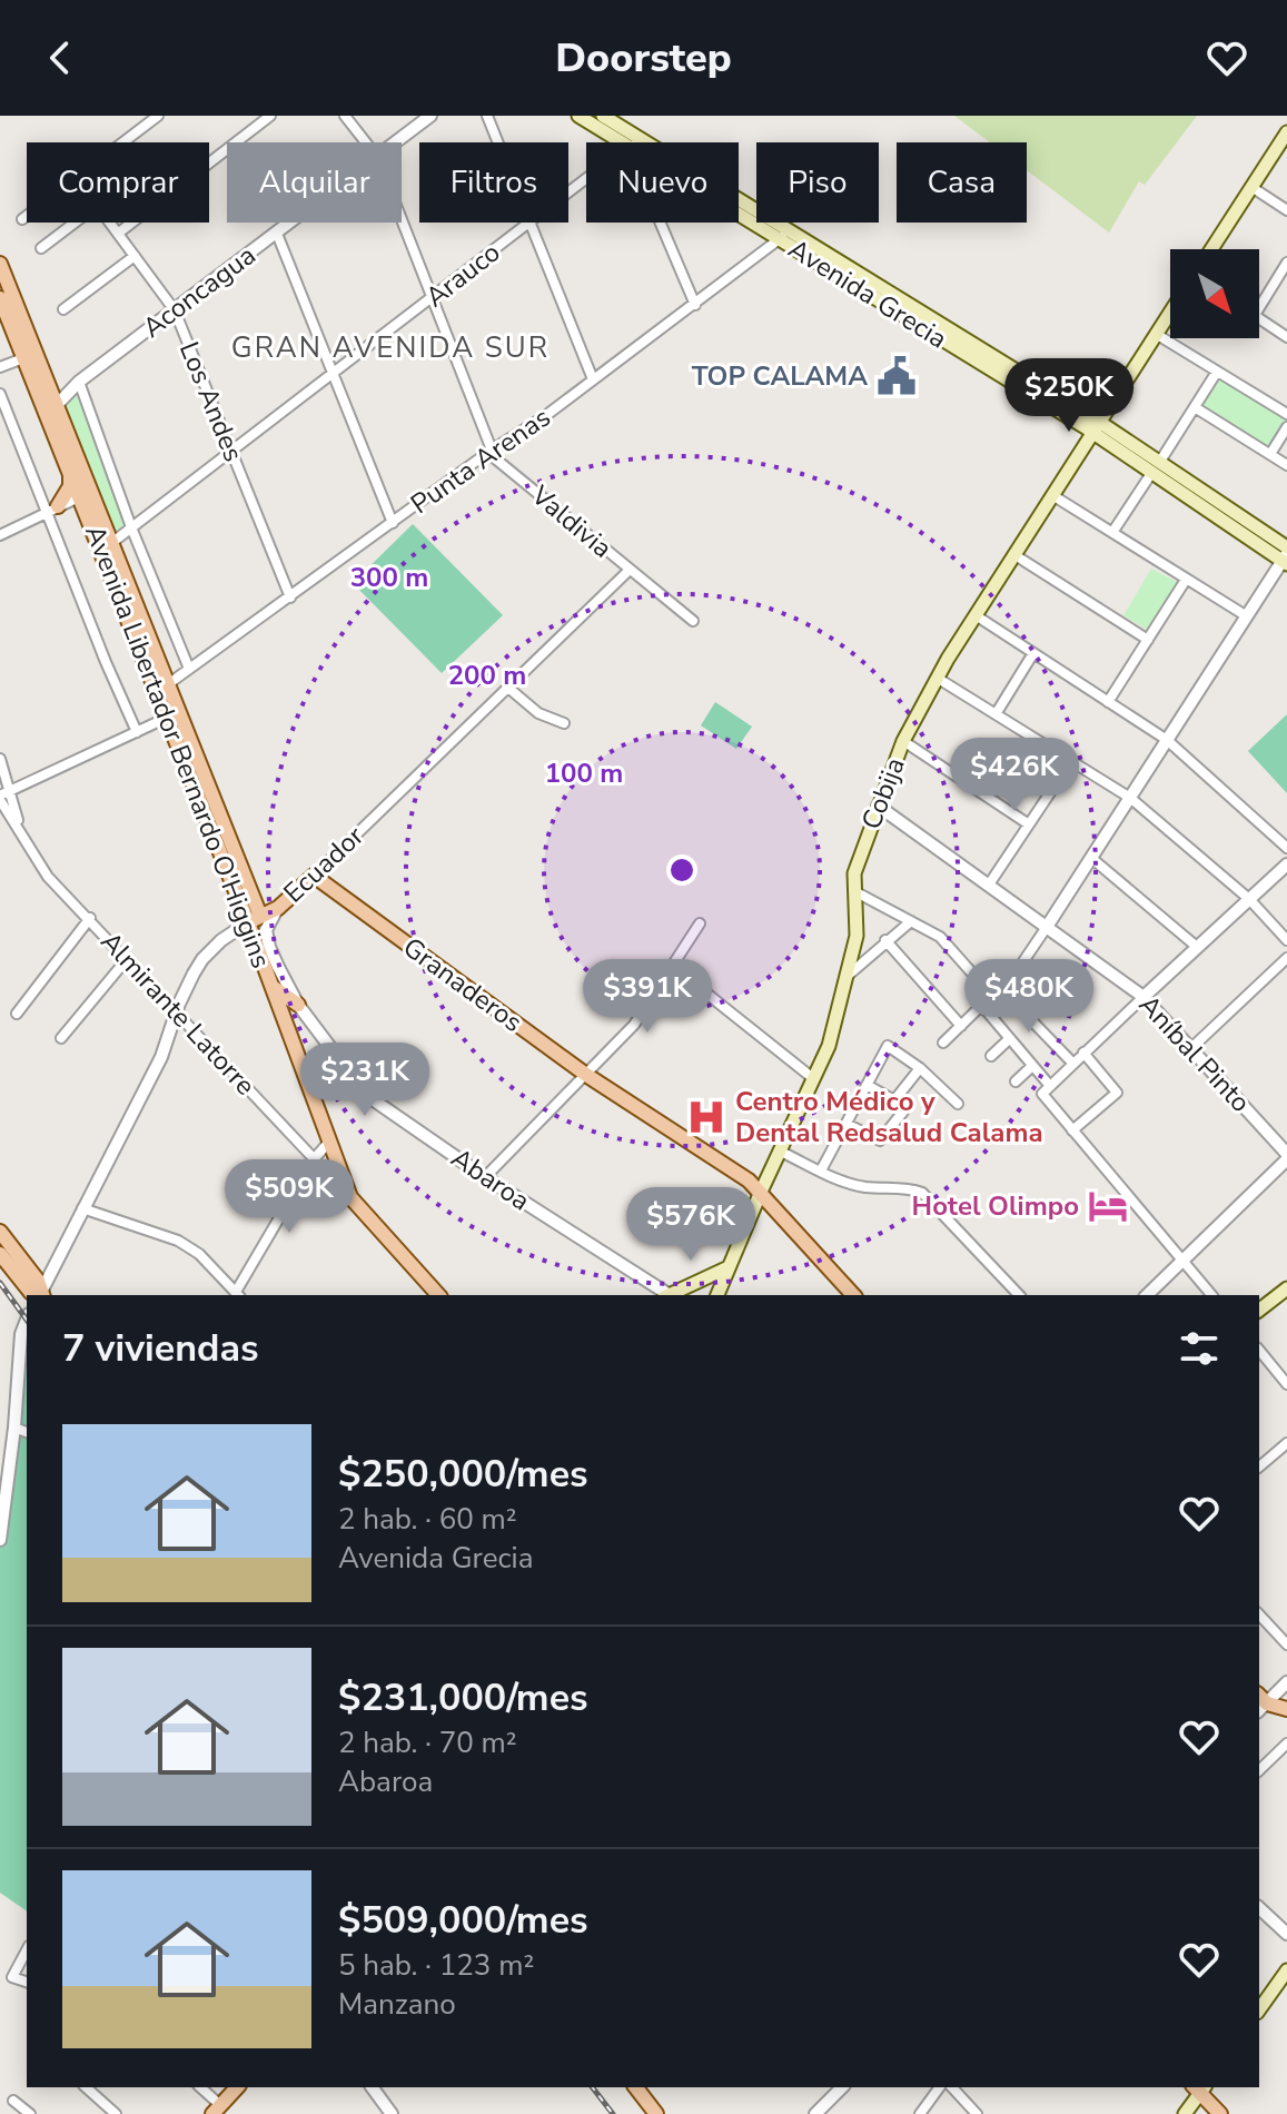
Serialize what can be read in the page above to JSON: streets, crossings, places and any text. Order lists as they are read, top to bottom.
{
  "streets": {
    "main road": [
      "Avenida Grecia",
      "Avenida Libertador Bernardo O'Higgins",
      "Cobija",
      "Ecuador",
      "Granaderos",
      "Almirante Latorre"
    ],
    "street": [
      "Arauco",
      "Aconcagua",
      "Los Andes",
      "Punta Arenas",
      "Valdivia",
      "Aníbal Pinto",
      "Abaroa"
    ]
  },
  "crossings": [
    ["Arauco", "Los Andes"],
    ["Arauco", "Valdivia"],
    ["Arauco", "Avenida Libertador Bernardo O'Higgins"],
    ["Aconcagua", "Los Andes"],
    ["Aconcagua", "Avenida Libertador Bernardo O'Higgins"],
    ["Avenida Grecia", "Punta Arenas"],
    ["Avenida Grecia", "Cobija"],
    ["Los Andes", "Punta Arenas"],
    ["Punta Arenas", "Valdivia"],
    ["Punta Arenas", "Avenida Libertador Bernardo O'Higgins"],
    ["Valdivia", "Ecuador"],
    ["Avenida Libertador Bernardo O'Higgins", "Ecuador"],
    ["Avenida Libertador Bernardo O'Higgins", "Almirante Latorre"],
    ["Cobija", "Granaderos"],
    ["Cobija", "Aníbal Pinto"],
    ["Ecuador", "Granaderos"],
    ["Ecuador", "Almirante Latorre"],
    ["Ecuador", "Abaroa"]
  ],
  "districts": ["GRAN AVENIDA SUR"],
  "places": {
    "public building": ["TOP CALAMA"],
    "hospital": ["Centro Médico y Dental Redsalud Calama"],
    "hotel": ["Hotel Olimpo"]
  },
  "north": "bottom right",
  "page": {
    "header": "Doorstep",
    "chip": [
      "Comprar",
      "Alquilar",
      "Filtros",
      "Nuevo",
      "Piso",
      "Casa"
    ],
    "price": [
      "$250K",
      "$426K",
      "$391K",
      "$480K",
      "$231K",
      "$509K",
      "$576K"
    ],
    "heading": "7 viviendas",
    "list": [
      {
        "name": "$250,000/mes",
        "note": "2 hab. · 60 m² · Avenida Grecia"
      },
      {
        "name": "$231,000/mes",
        "note": "2 hab. · 70 m² · Abaroa"
      },
      {
        "name": "$509,000/mes",
        "note": "5 hab. · 123 m² · Manzano"
      }
    ]
  },
  "rings": ["300 m", "200 m", "100 m"]
}
